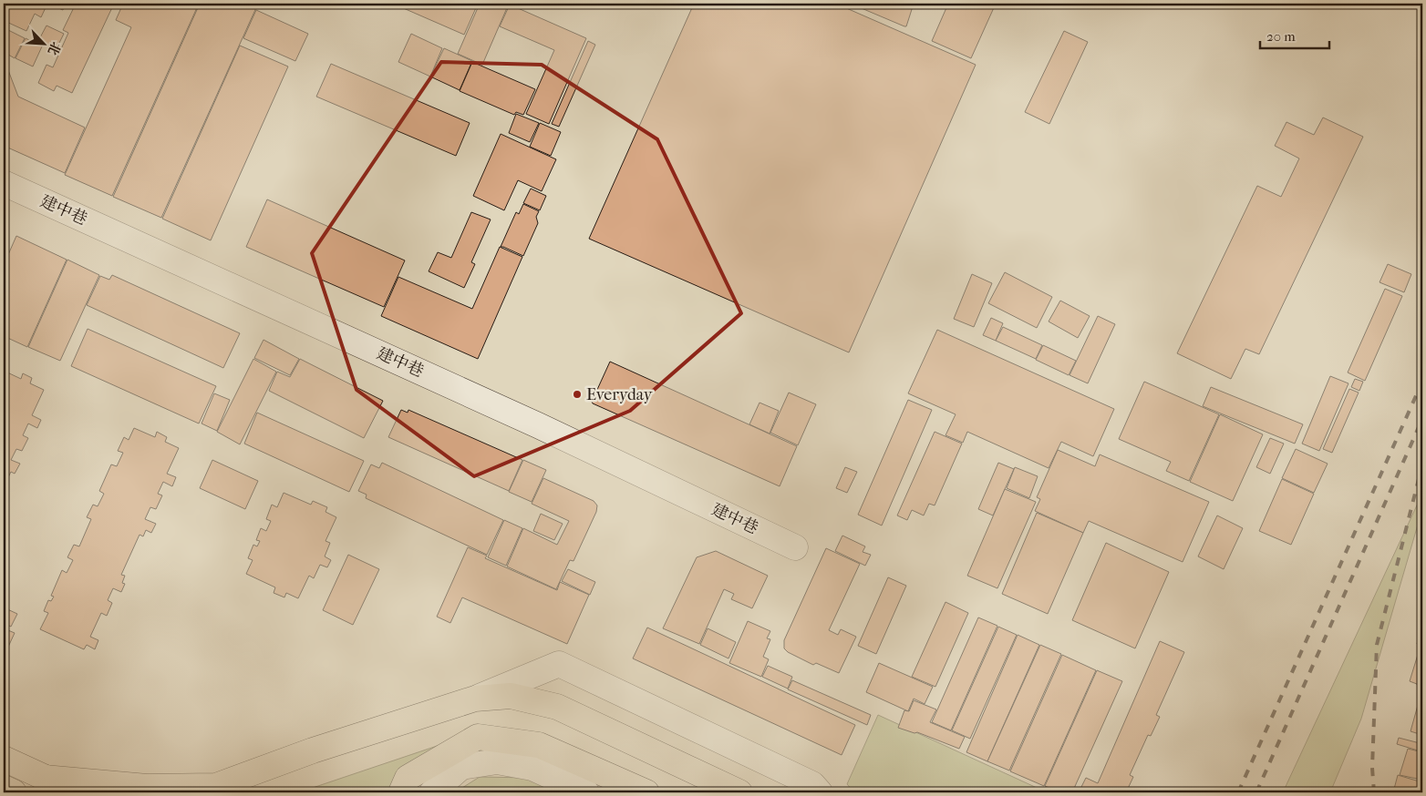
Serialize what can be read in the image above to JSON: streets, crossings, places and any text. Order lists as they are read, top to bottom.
{
  "streets": {
    "street": ["建中巷"]
  },
  "places": ["Everyday"],
  "scale_bar": "20 m",
  "north": "bottom right"
}
